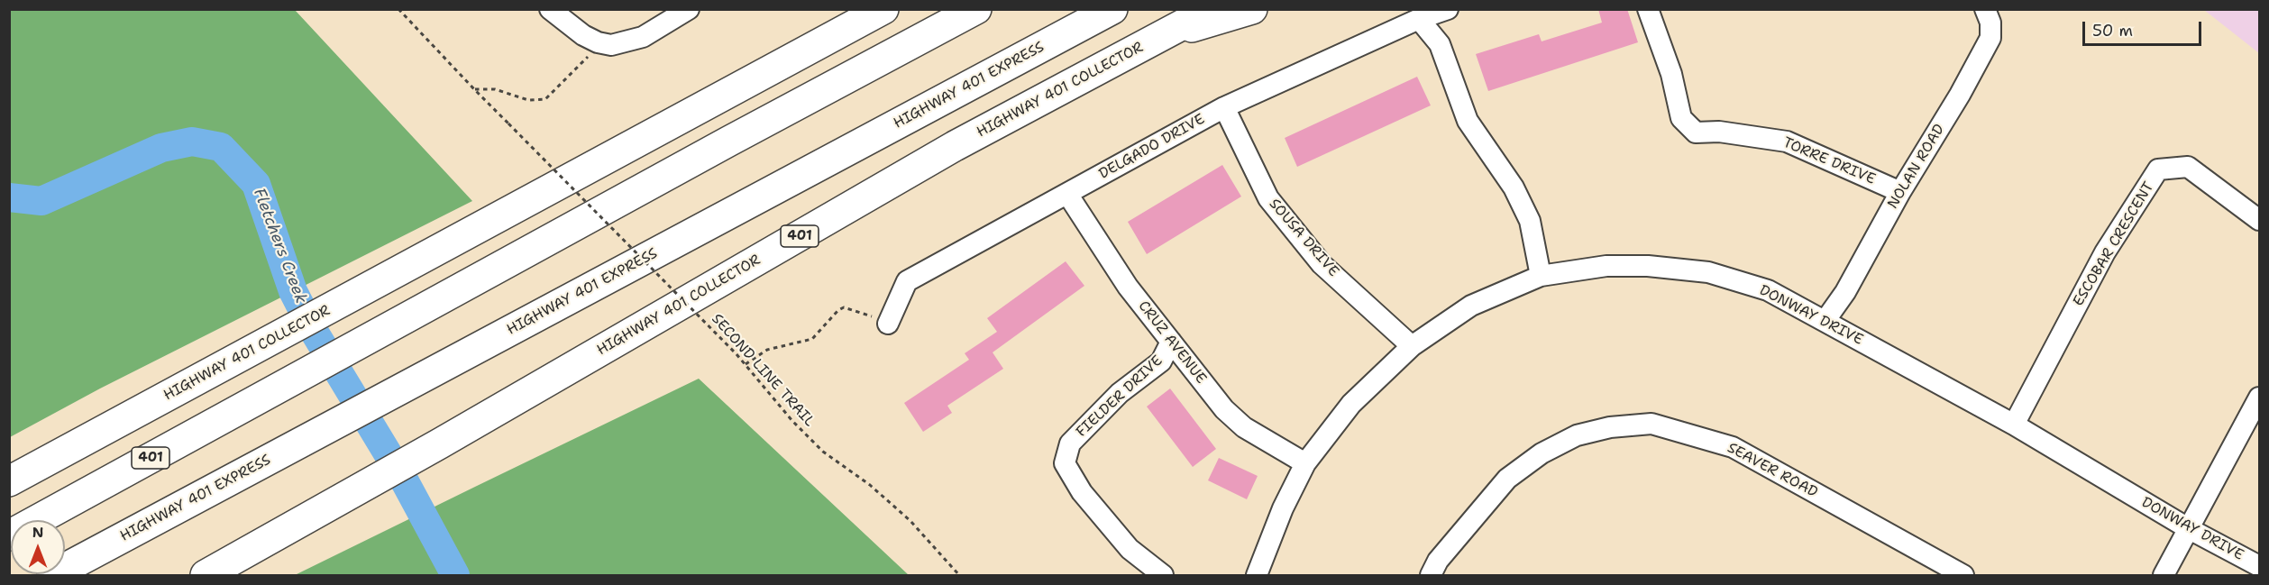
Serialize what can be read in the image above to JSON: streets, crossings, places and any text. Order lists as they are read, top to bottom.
{
  "streets": {
    "highway": ["HIGHWAY 401 EXPRESS", "HIGHWAY 401 COLLECTOR", "401"],
    "street": [
      "DELGADO DRIVE",
      "TORRE DRIVE",
      "NOLAN ROAD",
      "SOUSA DRIVE",
      "ESCOBAR CRESCENT",
      "DONWAY DRIVE",
      "CRUZ AVENUE",
      "FIELDER DRIVE",
      "SEAVER ROAD"
    ],
    "path": ["SECOND LINE TRAIL"]
  },
  "crossings": [
    ["DELGADO DRIVE", "SOUSA DRIVE"],
    ["DELGADO DRIVE", "CRUZ AVENUE"],
    ["TORRE DRIVE", "NOLAN ROAD"],
    ["NOLAN ROAD", "DONWAY DRIVE"],
    ["SOUSA DRIVE", "DONWAY DRIVE"],
    ["ESCOBAR CRESCENT", "DONWAY DRIVE"],
    ["DONWAY DRIVE", "CRUZ AVENUE"],
    ["CRUZ AVENUE", "FIELDER DRIVE"]
  ],
  "water": ["Fletchers Creek"],
  "scale_bar": "50 m",
  "north": "top"
}
